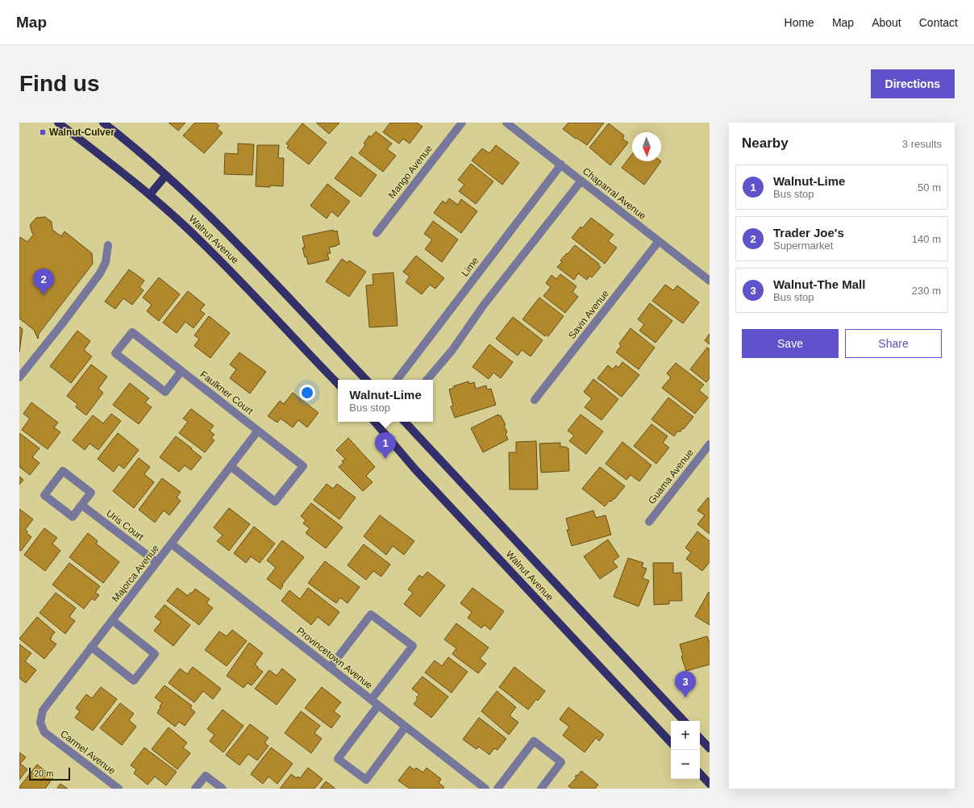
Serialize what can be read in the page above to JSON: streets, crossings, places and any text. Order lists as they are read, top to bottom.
{
  "streets": {
    "main road": ["Walnut Avenue"],
    "street": [
      "Mango Avenue",
      "Chaparral Avenue",
      "Lime",
      "Savin Avenue",
      "Faulkner Court",
      "Guama Avenue",
      "Uris Court",
      "Majorca Avenue",
      "Provincetown Avenue",
      "Carmel Avenue"
    ]
  },
  "crossings": [
    ["Chaparral Avenue", "Lime"],
    ["Chaparral Avenue", "Savin Avenue"],
    ["Faulkner Court", "Majorca Avenue"],
    ["Uris Court", "Majorca Avenue"],
    ["Majorca Avenue", "Provincetown Avenue"],
    ["Majorca Avenue", "Carmel Avenue"]
  ],
  "places": {
    "transit": ["Walnut-Culver"]
  },
  "scale_bar": "20 m",
  "north": "bottom",
  "page": {
    "header": "Map",
    "nav": [
      "Home",
      "Map",
      "About",
      "Contact"
    ],
    "buttons": [
      "Directions",
      ["Save", "Share"]
    ],
    "title": "Find us",
    "heading": ["Nearby", "3 results"],
    "list": [
      {
        "mark": "1",
        "name": "Walnut-Lime",
        "note": "Bus stop",
        "value": "50 m"
      },
      {
        "mark": "2",
        "name": "Trader Joe's",
        "note": "Supermarket",
        "value": "140 m"
      },
      {
        "mark": "3",
        "name": "Walnut-The Mall",
        "note": "Bus stop",
        "value": "230 m"
      }
    ],
    "pins": ["2", "1", "3"],
    "popup": ["Walnut-Lime", "Bus stop"],
    "map_buttons": ["+", "−"],
    "scale": "20 m"
  }
}
